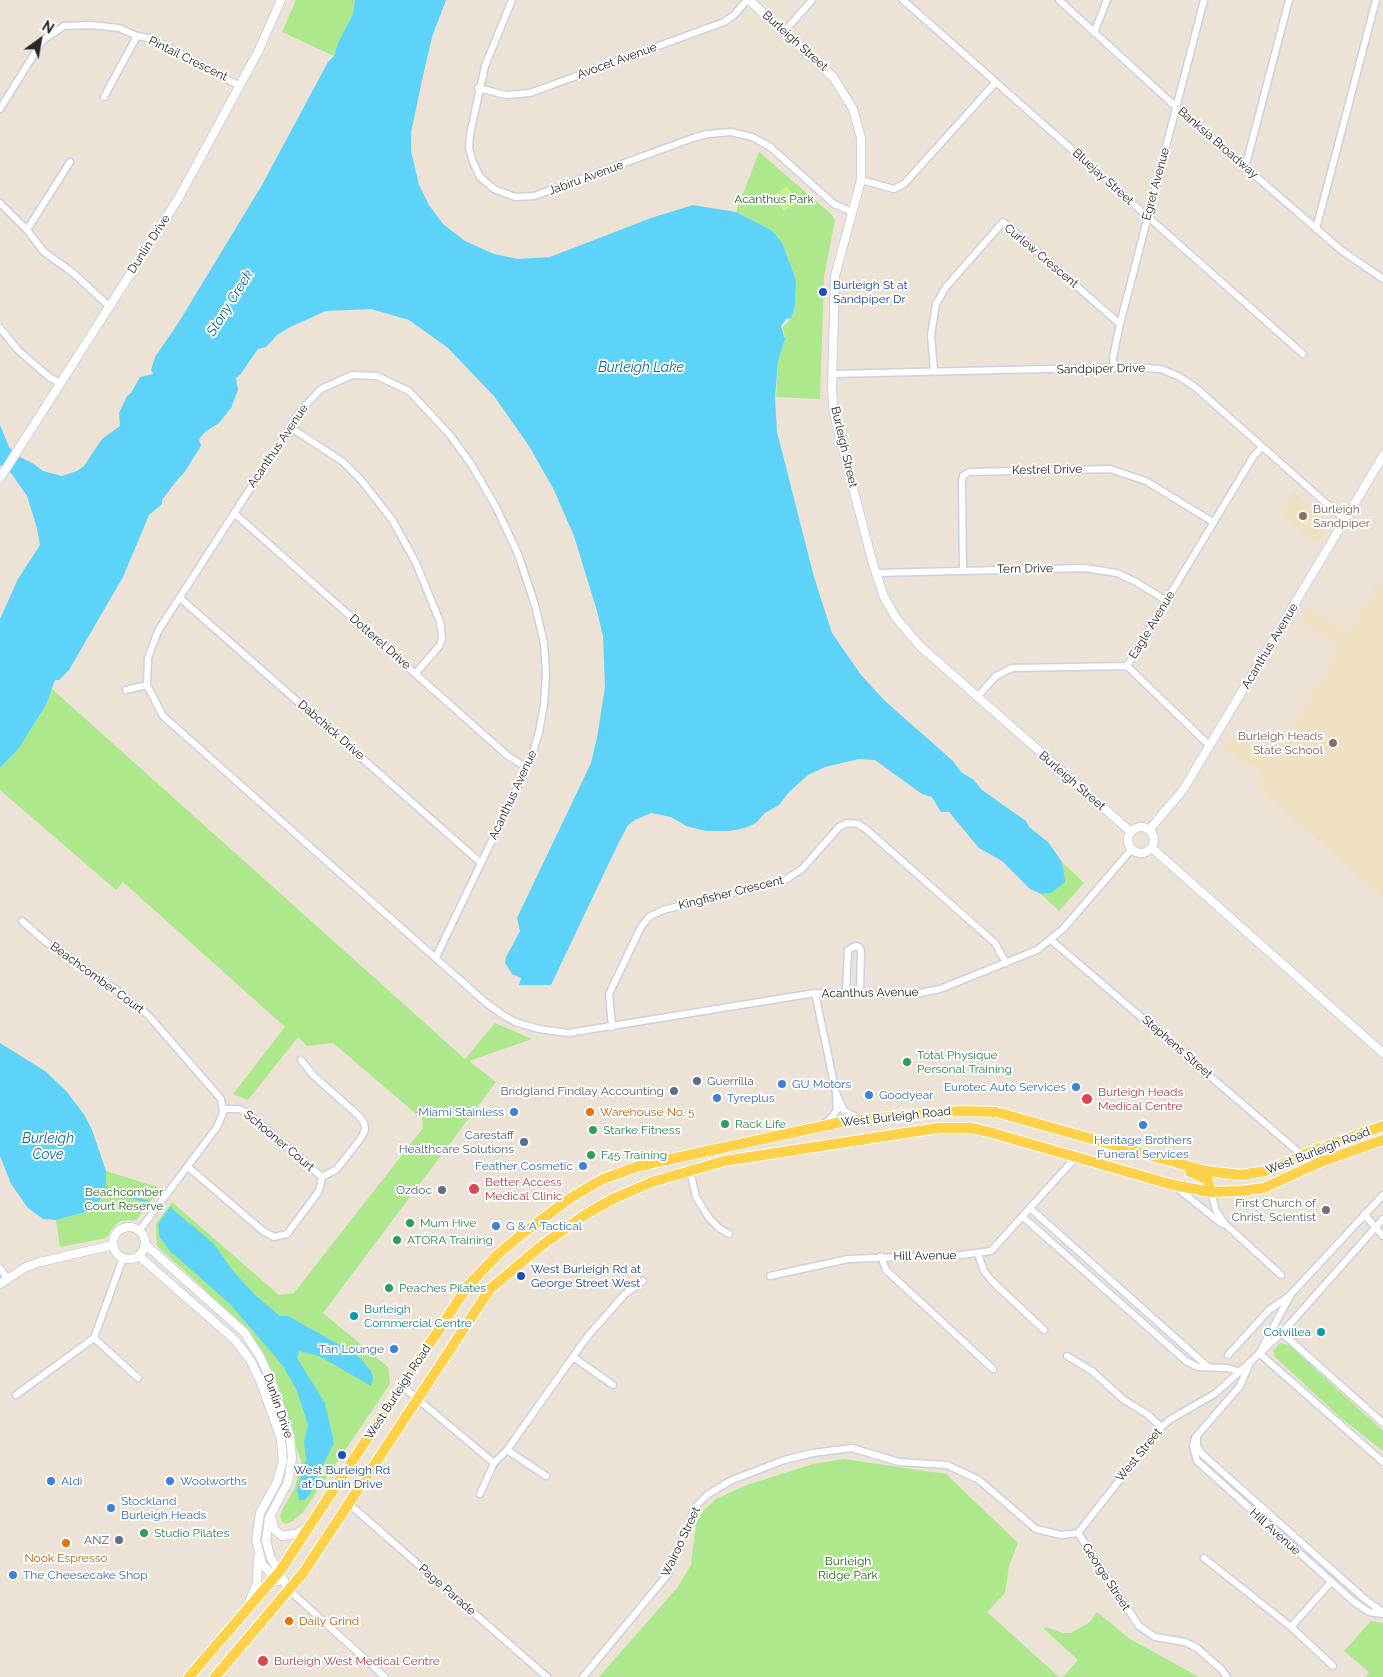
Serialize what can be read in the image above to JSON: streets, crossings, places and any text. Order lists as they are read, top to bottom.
{
  "streets": {
    "main road": ["West Burleigh Road"],
    "street": [
      "Burleigh Street",
      "Pintail Crescent",
      "Avocet Avenue",
      "Banksia Broadway",
      "Bluejay Street",
      "Jabiru Avenue",
      "Egret Avenue",
      "Dunlin Drive",
      "Curlew Crescent",
      "Sandpiper Drive",
      "Acanthus Avenue",
      "Kestrel Drive",
      "Tern Drive",
      "Eagle Avenue",
      "Dotterel Drive",
      "Dabchick Drive",
      "Kingfisher Crescent",
      "Beachcomber Court",
      "Stephens Street",
      "Schooner Court",
      "Hill Avenue",
      "West Street",
      "Wairoo Street",
      "George Street",
      "Page Parade"
    ]
  },
  "crossings": [
    ["Burleigh Street", "Avocet Avenue"],
    ["Burleigh Street", "Jabiru Avenue"],
    ["Burleigh Street", "Sandpiper Drive"],
    ["Burleigh Street", "Acanthus Avenue"],
    ["Burleigh Street", "Tern Drive"],
    ["Burleigh Street", "Eagle Avenue"],
    ["Pintail Crescent", "Dunlin Drive"],
    ["Avocet Avenue", "Jabiru Avenue"],
    ["Banksia Broadway", "Egret Avenue"],
    ["Bluejay Street", "Egret Avenue"],
    ["Egret Avenue", "Curlew Crescent"],
    ["Egret Avenue", "Sandpiper Drive"],
    ["Dunlin Drive", "West Burleigh Road"],
    ["Curlew Crescent", "Sandpiper Drive"],
    ["Sandpiper Drive", "Acanthus Avenue"],
    ["Sandpiper Drive", "Eagle Avenue"],
    ["Acanthus Avenue", "Dotterel Drive"],
    ["Acanthus Avenue", "Dabchick Drive"],
    ["Acanthus Avenue", "Kingfisher Crescent"],
    ["Acanthus Avenue", "Stephens Street"],
    ["Kestrel Drive", "Tern Drive"],
    ["Kestrel Drive", "Eagle Avenue"],
    ["Tern Drive", "Eagle Avenue"],
    ["Beachcomber Court", "Schooner Court"],
    ["Stephens Street", "West Burleigh Road"],
    ["West Burleigh Road", "Page Parade"],
    ["West Street", "George Street"],
    ["Wairoo Street", "George Street"]
  ],
  "water": ["Stony Creek", "Burleigh Lake", "Burleigh Cove"],
  "parks": ["Acanthus Park", "Beachcomber Court Reserve", "Burleigh Ridge Park"],
  "places": [
    "Burleigh St at Sandpiper Dr",
    "Burleigh Sandpiper",
    "Burleigh Heads State School",
    "Total Physique Personal Training",
    "Guerrilla",
    "GU Motors",
    "Eurotec Auto Services",
    "Bridgland Findlay Accounting",
    "Goodyear",
    "Tyreplus",
    "Burleigh Heads Medical Centre",
    "Miami Stainless",
    "Warehouse No. 5",
    "Rack Life",
    "Heritage Brothers Funeral Services",
    "Starke Fitness",
    "Carestaff Healthcare Solutions",
    "F45 Training",
    "Feather Cosmetic",
    "Better Access Medical Clinic",
    "Ozdoc",
    "First Church of Christ, Scientist",
    "Mum Hive",
    "G & A Tactical",
    "ATÓRA Training",
    "West Burleigh Rd at George Street West",
    "Peaches Pilates",
    "Burleigh Commercial Centre",
    "Colvillea",
    "Tan Lounge",
    "West Burleigh Rd at Dunlin Drive",
    "Aldi",
    "Woolworths",
    "Stockland Burleigh Heads",
    "Studio Pilates",
    "ANZ",
    "Nook Espresso",
    "The Cheesecake Shop",
    "Daily Grind",
    "Burleigh West Medical Centre"
  ],
  "north": "top right"
}
